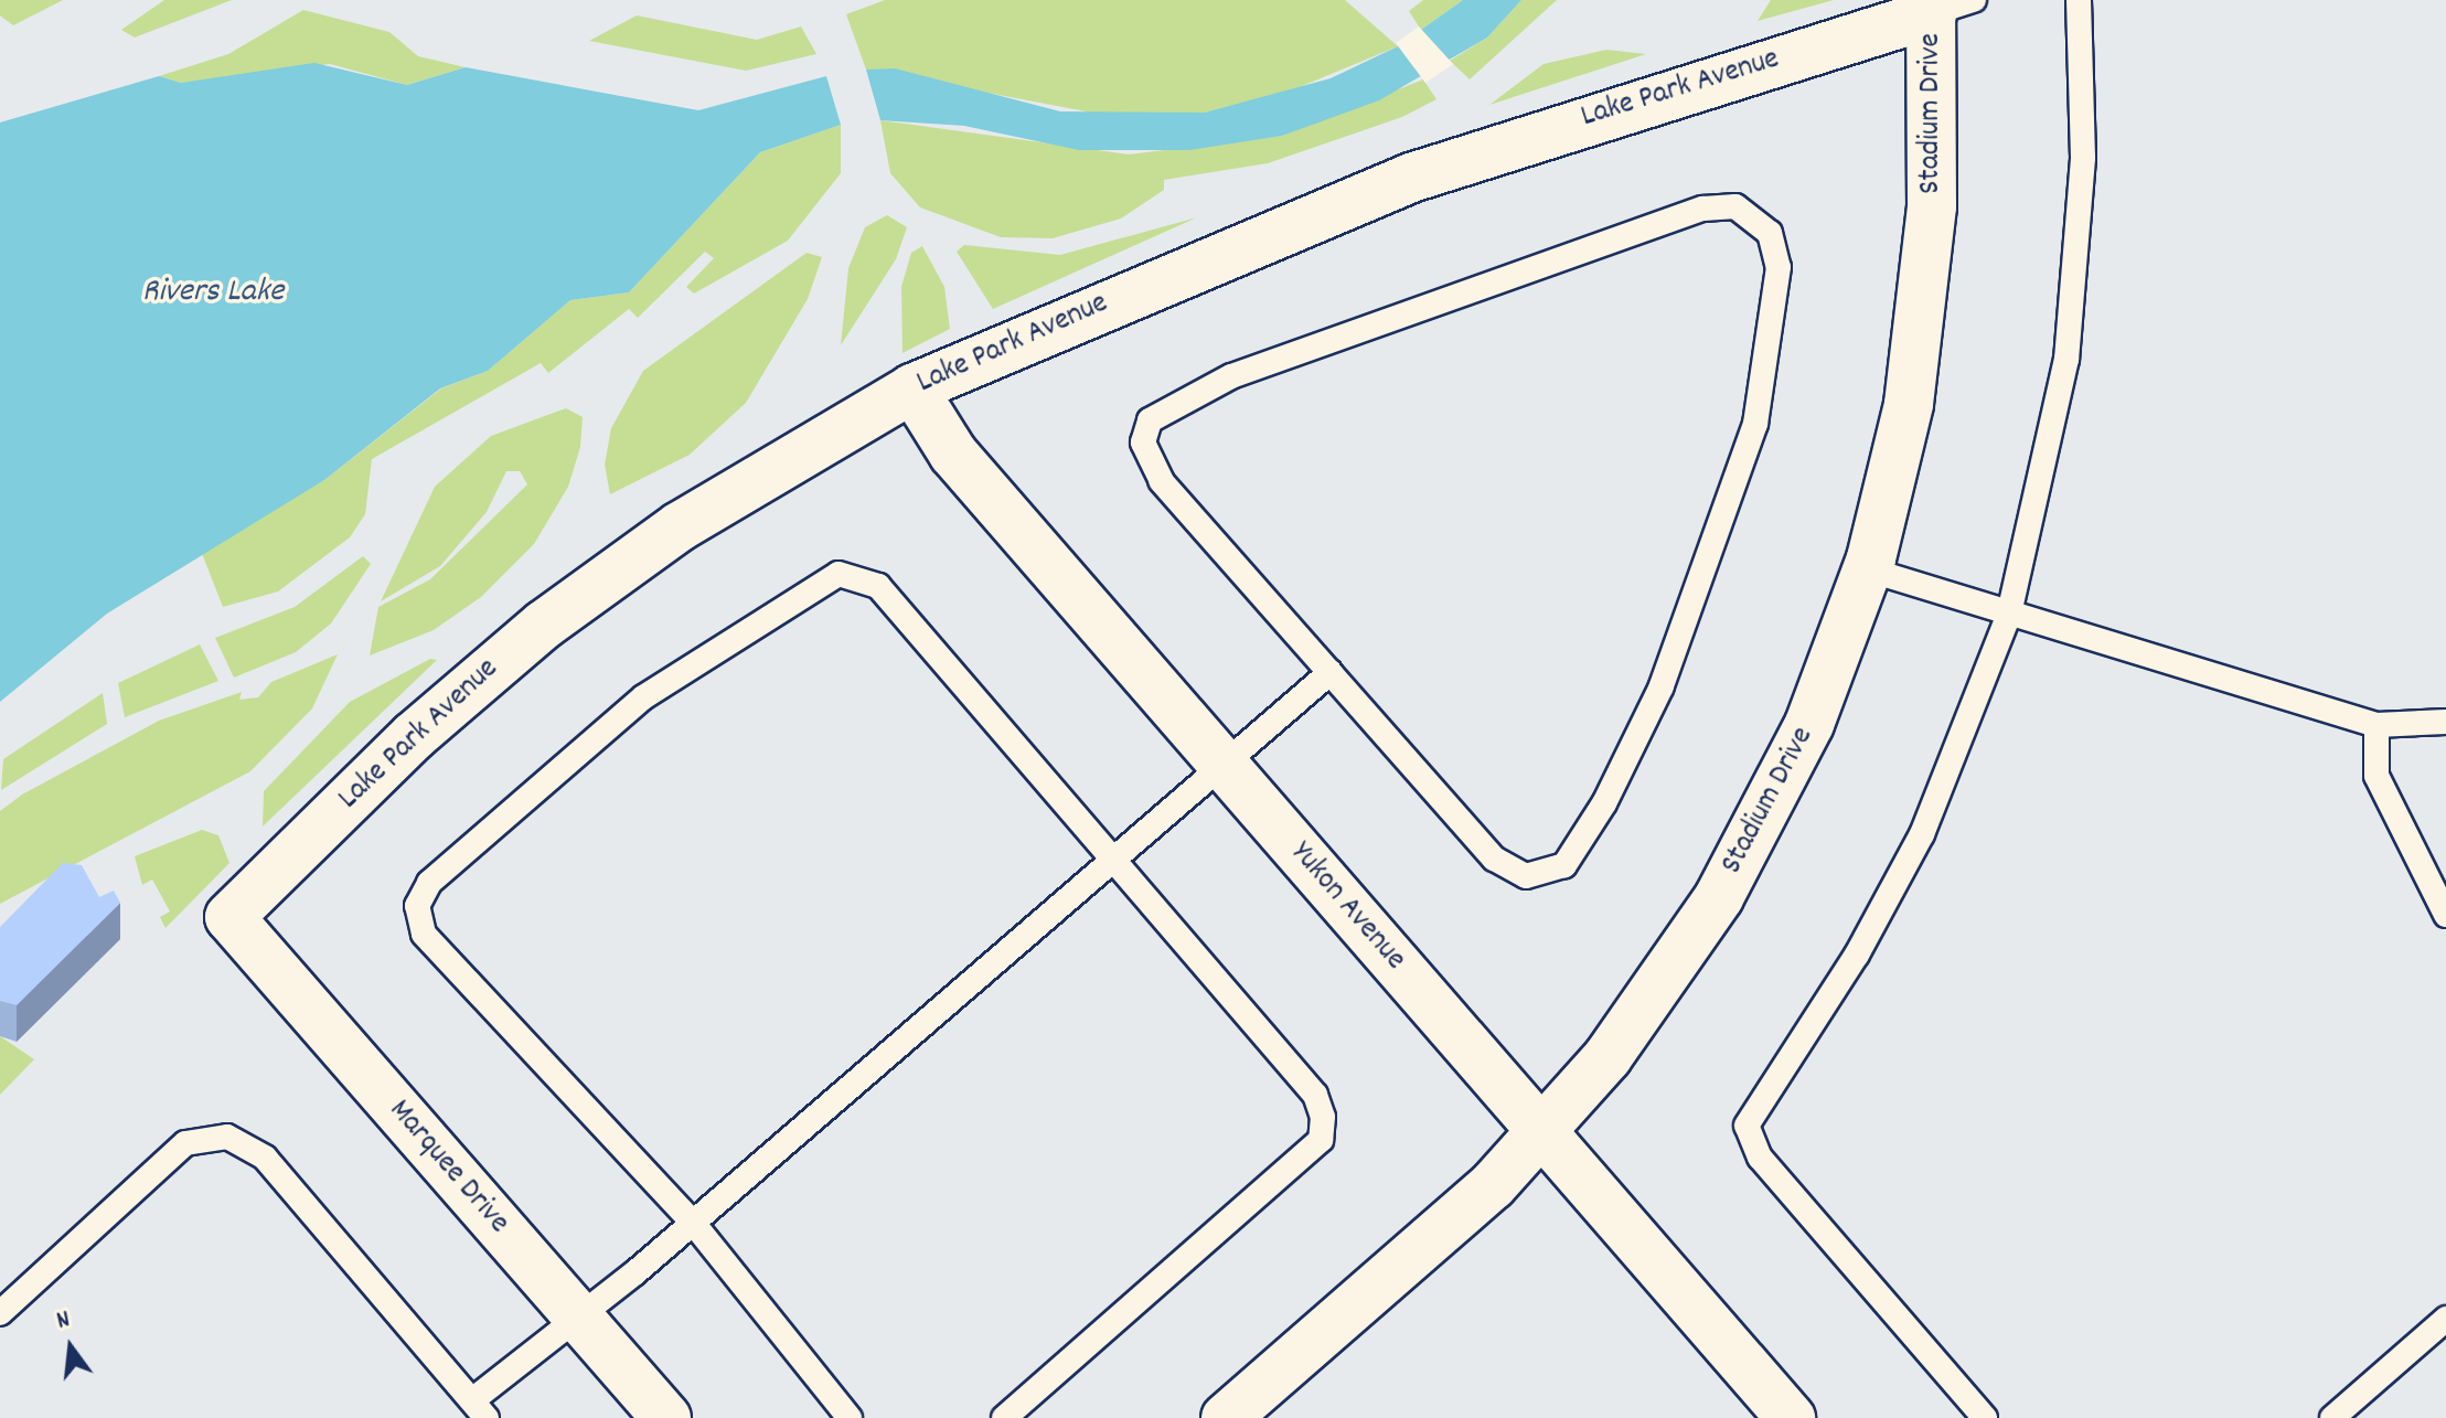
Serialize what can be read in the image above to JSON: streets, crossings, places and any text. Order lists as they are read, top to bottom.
{
  "streets": {
    "street": [
      "Lake Park Avenue",
      "Stadium Drive",
      "Yukon Avenue",
      "Marquee Drive"
    ]
  },
  "crossings": [
    ["Lake Park Avenue", "Stadium Drive"],
    ["Lake Park Avenue", "Yukon Avenue"],
    ["Lake Park Avenue", "Marquee Drive"],
    ["Stadium Drive", "Yukon Avenue"]
  ],
  "water": ["Rivers Lake"],
  "north": "top"
}
